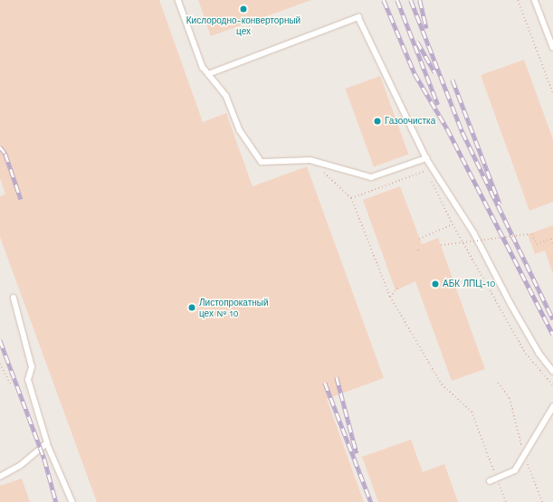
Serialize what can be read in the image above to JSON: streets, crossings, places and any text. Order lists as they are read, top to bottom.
{
  "places": [
    "Кислородно-конверторный цех",
    "Газоочистка",
    "АБК ЛПЦ-10",
    "Листопрокатный цех № 10"
  ]
}
